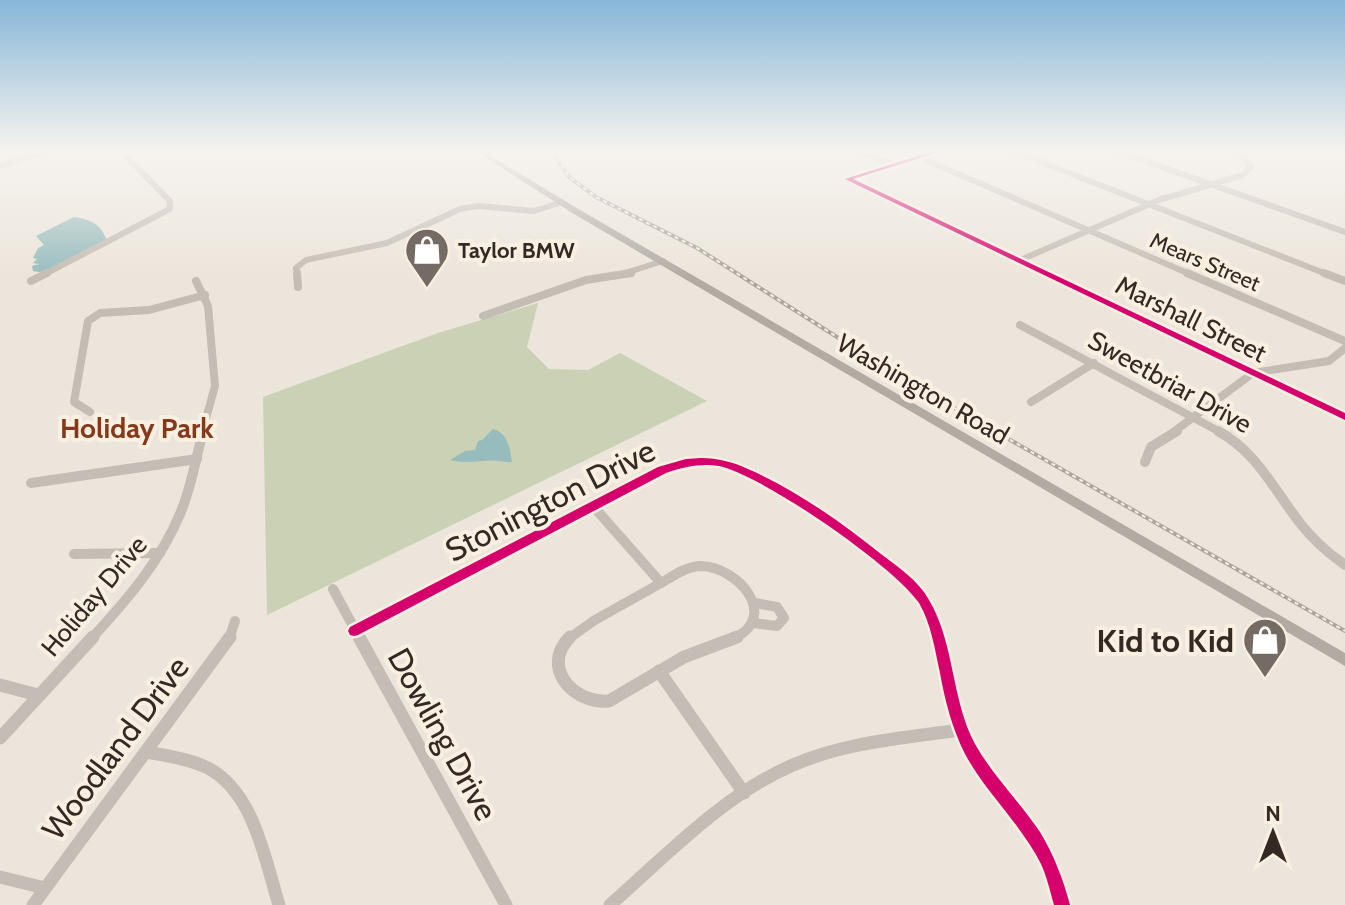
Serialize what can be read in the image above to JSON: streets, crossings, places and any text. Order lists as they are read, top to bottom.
{
  "streets": {
    "main road": ["Washington Road"],
    "street": [
      "Mears Street",
      "Marshall Street",
      "Sweetbriar Drive",
      "Stonington Drive",
      "Holiday Drive",
      "Dowling Drive",
      "Woodland Drive"
    ]
  },
  "crossings": [
    ["Stonington Drive", "Dowling Drive"]
  ],
  "districts": ["Holiday Park"],
  "places": {
    "shop": ["Taylor BMW", "Kid to Kid"]
  },
  "north": "top"
}
